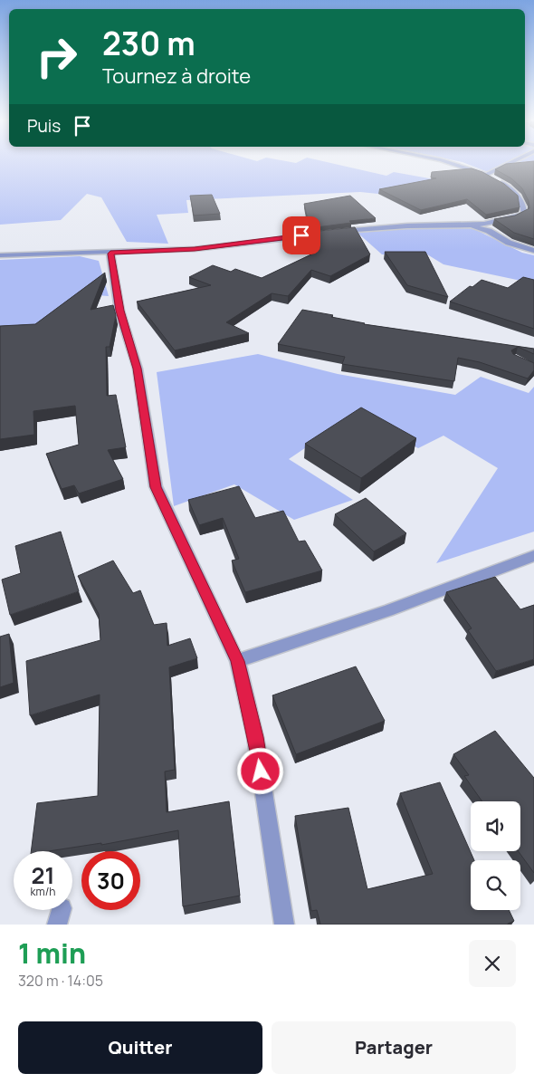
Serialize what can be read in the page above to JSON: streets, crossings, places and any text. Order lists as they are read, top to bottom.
{
  "page": {
    "turn": ["230 m", "Tournez à droite"],
    "then": "Puis",
    "speed": "21 km/h",
    "limit": "30",
    "heading": ["1 min", "320 m · 14:05"],
    "buttons": ["Quitter", "Partager"]
  }
}
